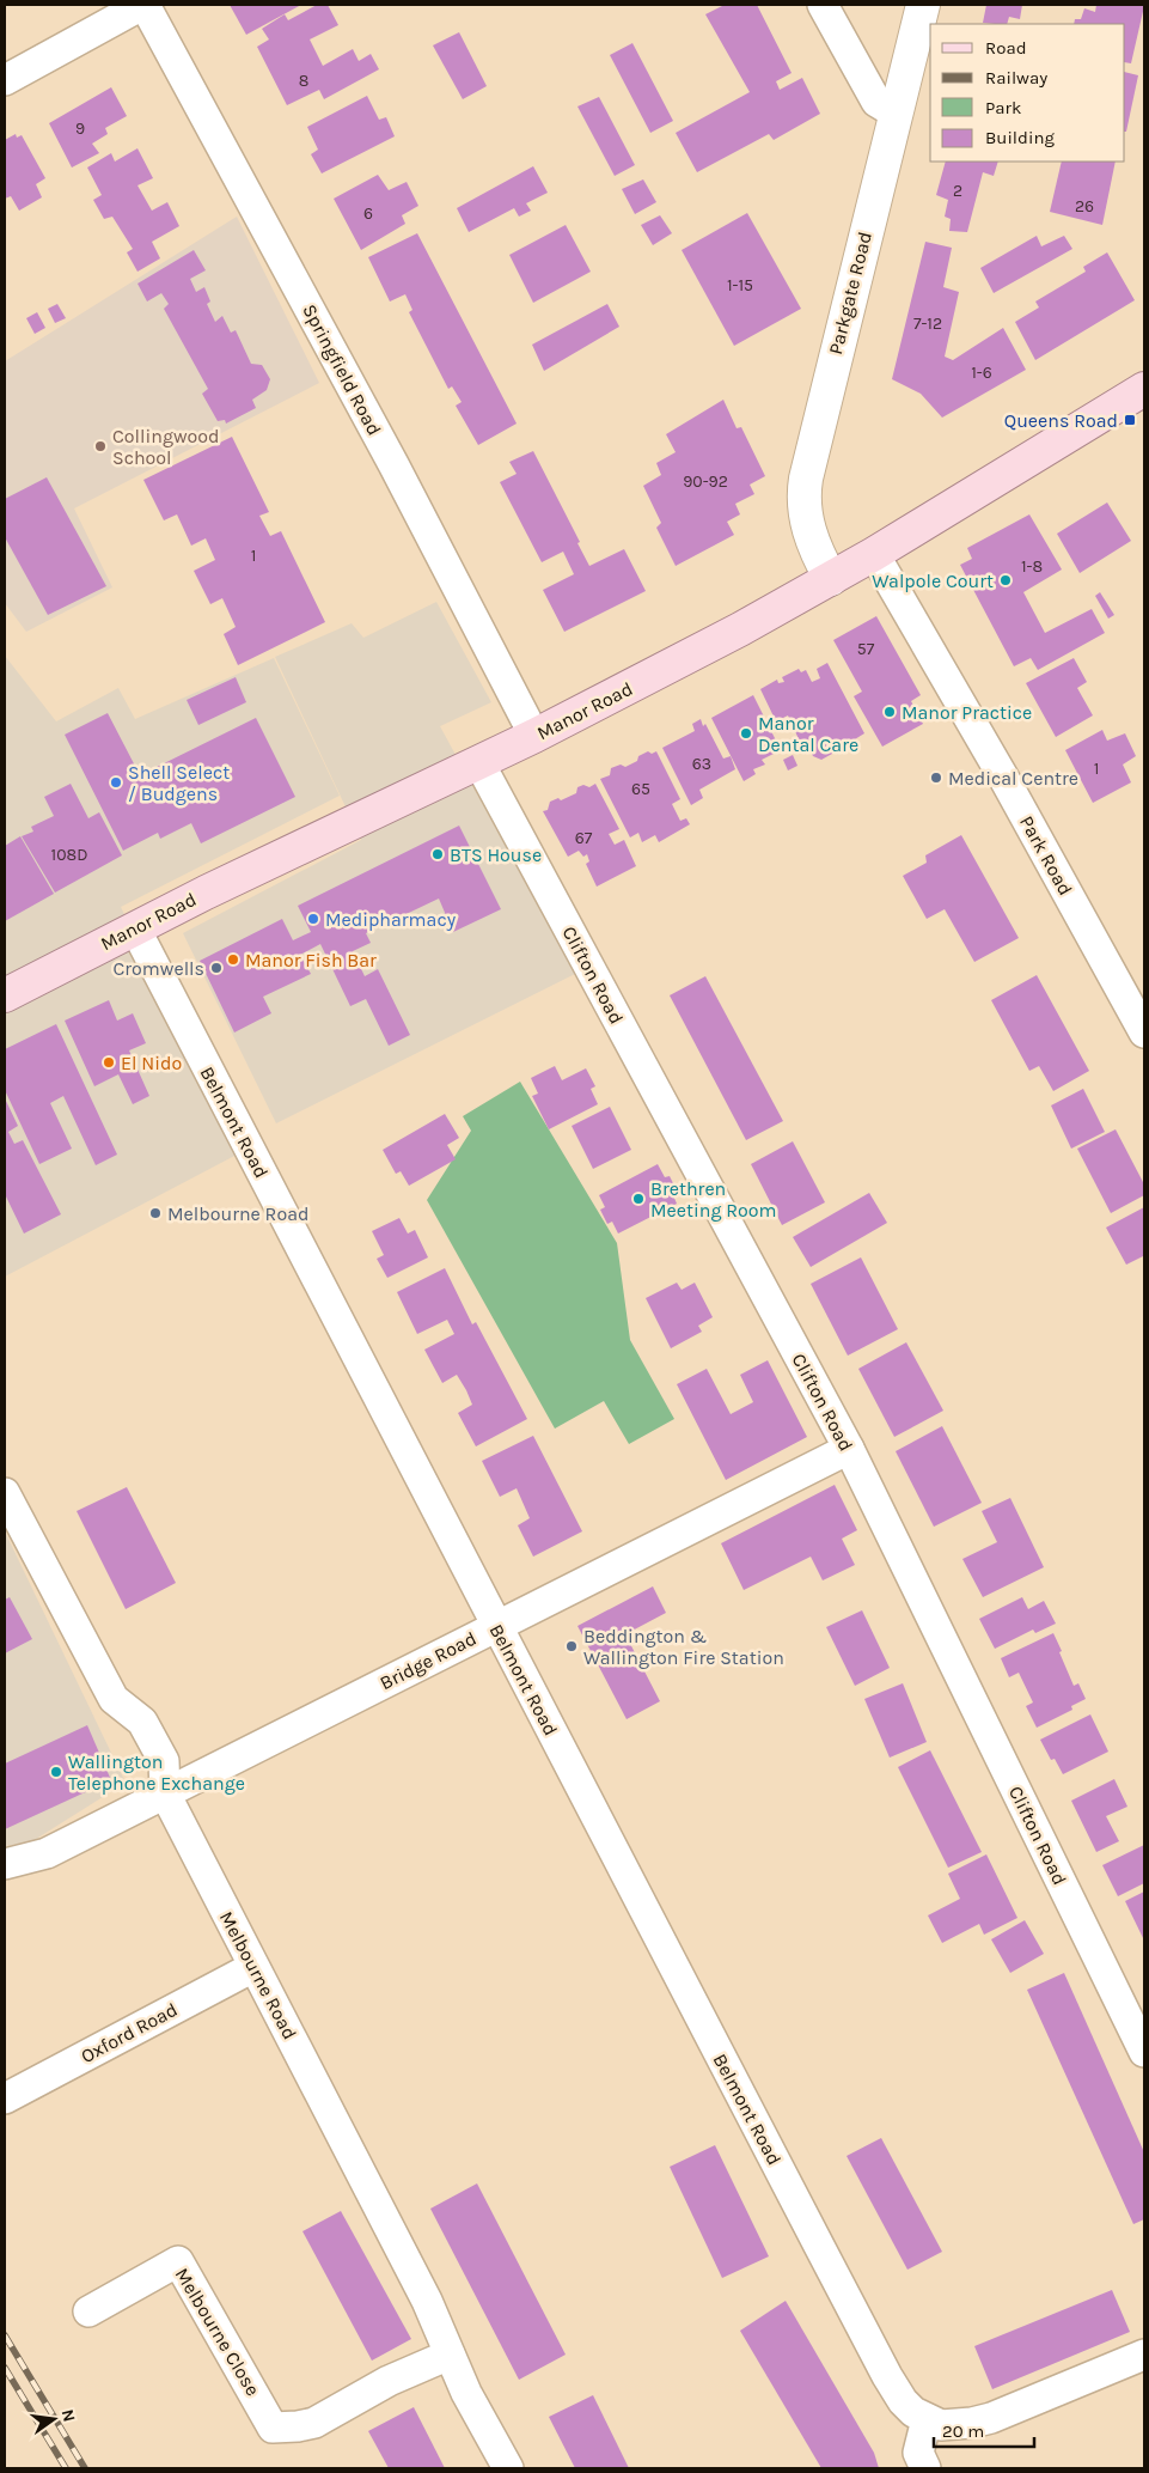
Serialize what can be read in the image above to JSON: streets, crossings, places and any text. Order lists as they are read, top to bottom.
{
  "streets": {
    "main road": ["Manor Road"],
    "street": [
      "Parkgate Road",
      "Springfield Road",
      "Park Road",
      "Clifton Road",
      "Belmont Road",
      "Bridge Road",
      "Melbourne Road",
      "Oxford Road",
      "Melbourne Close"
    ]
  },
  "crossings": [
    ["Parkgate Road", "Manor Road"],
    ["Springfield Road", "Manor Road"],
    ["Manor Road", "Park Road"],
    ["Manor Road", "Clifton Road"],
    ["Manor Road", "Belmont Road"],
    ["Clifton Road", "Bridge Road"],
    ["Belmont Road", "Bridge Road"],
    ["Bridge Road", "Melbourne Road"],
    ["Melbourne Road", "Oxford Road"],
    ["Melbourne Road", "Melbourne Close"]
  ],
  "places": {
    "transit": ["Queens Road"],
    "other": [
      "Collingwood School",
      "Walpole Court",
      "Manor Practice",
      "Manor Dental Care",
      "Medical Centre",
      "Shell Select / Budgens",
      "BTS House",
      "Medipharmacy",
      "Manor Fish Bar",
      "Cromwells",
      "El Nido",
      "Brethren Meeting Room",
      "Melbourne Road",
      "Beddington & Wallington Fire Station",
      "Wallington Telephone Exchange"
    ]
  },
  "house_numbers": [
    "8",
    "9",
    "2",
    "26",
    "6",
    "1-15",
    "7-12",
    "1-6",
    "90-92",
    "1",
    "1-8",
    "57",
    "63",
    "1",
    "65",
    "67",
    "108D"
  ],
  "legend": [
    "Road",
    "Railway",
    "Park",
    "Building"
  ],
  "scale_bar": "20 m",
  "north": "right"
}
